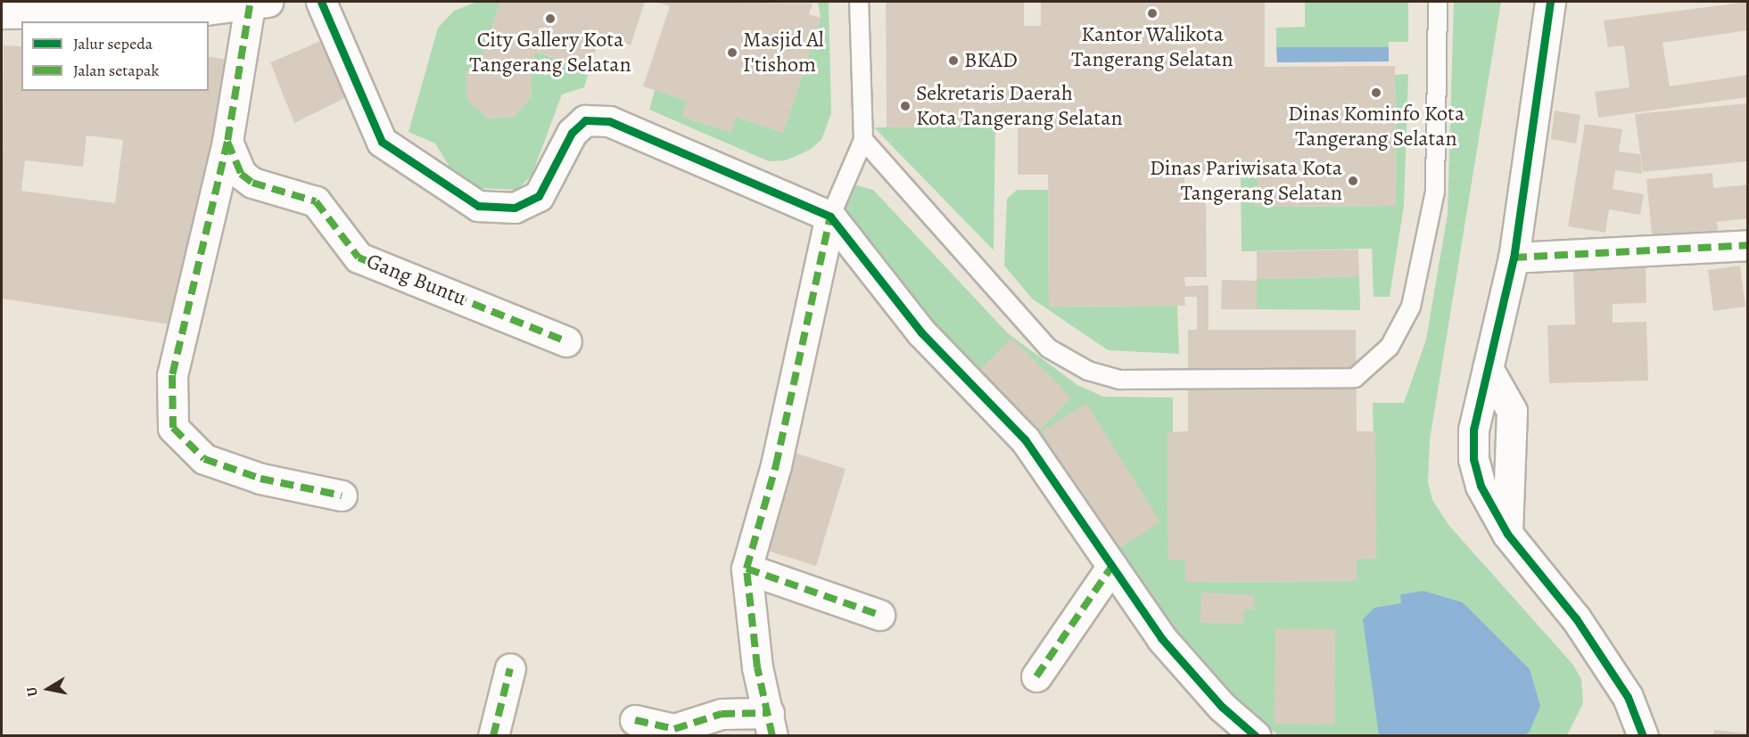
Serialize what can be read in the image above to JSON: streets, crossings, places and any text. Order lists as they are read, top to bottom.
{
  "streets": {
    "street": ["Gang Buntu"]
  },
  "places": [
    "Kantor Walikota Tangerang Selatan",
    "City Gallery Kota Tangerang Selatan",
    "Masjid Al I'tishom",
    "BKAD",
    "Dinas Kominfo Kota Tangerang Selatan",
    "Sekretaris Daerah Kota Tangerang Selatan",
    "Dinas Pariwisata Kota Tangerang Selatan"
  ],
  "legend": ["Jalur sepeda", "Jalan setapak"],
  "north": "left"
}
